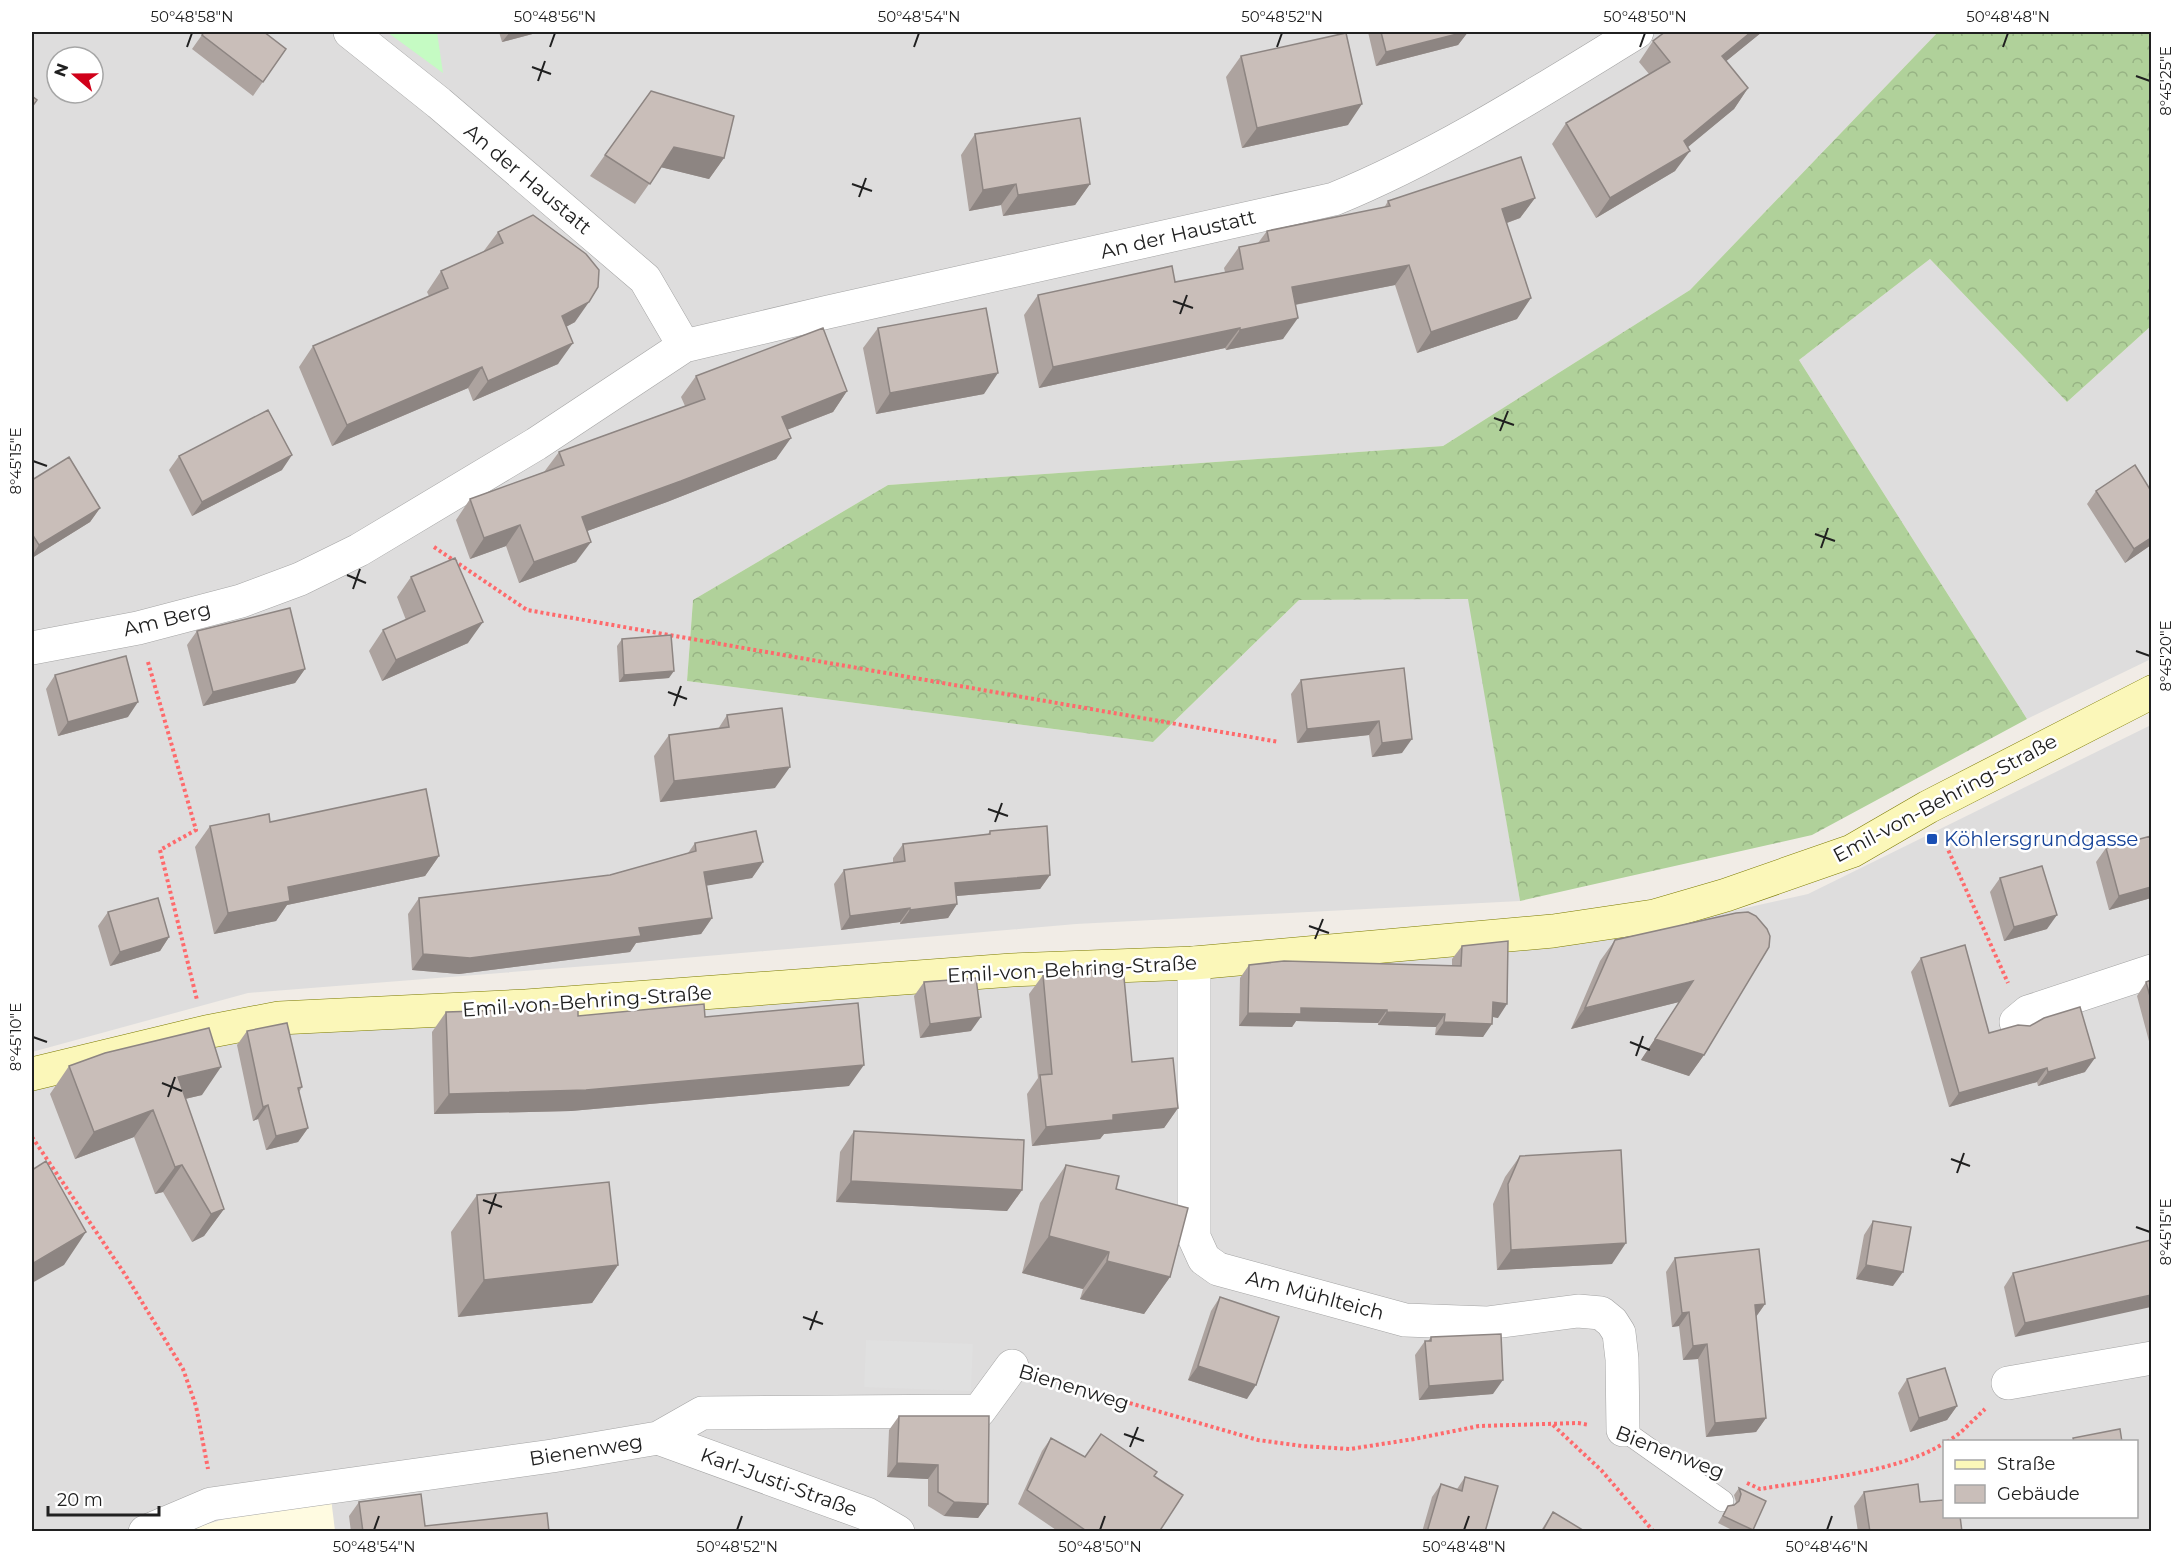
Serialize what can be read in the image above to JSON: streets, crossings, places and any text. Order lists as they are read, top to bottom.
{
  "streets": {
    "main road": ["Emil-von-Behring-Straße"],
    "street": [
      "An der Haustatt",
      "Am Berg",
      "Am Mühlteich",
      "Bienenweg",
      "Karl-Justi-Straße"
    ]
  },
  "crossings": [
    ["An der Haustatt", "Am Berg"],
    ["Emil-von-Behring-Straße", "Am Mühlteich"],
    ["Am Mühlteich", "Bienenweg"],
    ["Bienenweg", "Karl-Justi-Straße"]
  ],
  "places": {
    "transit": ["Köhlersgrundgasse"]
  },
  "legend": ["Straße", "Gebäude"],
  "scale_bar": "20 m",
  "north": "left",
  "coordinates": [
    "50°48'58\"N",
    "50°48'56\"N",
    "50°48'54\"N",
    "50°48'52\"N",
    "50°48'50\"N",
    "50°48'48\"N",
    "8°45'25\"E",
    "8°45'15\"E",
    "8°45'20\"E",
    "8°45'10\"E",
    "50°48'46\"N"
  ]
}
